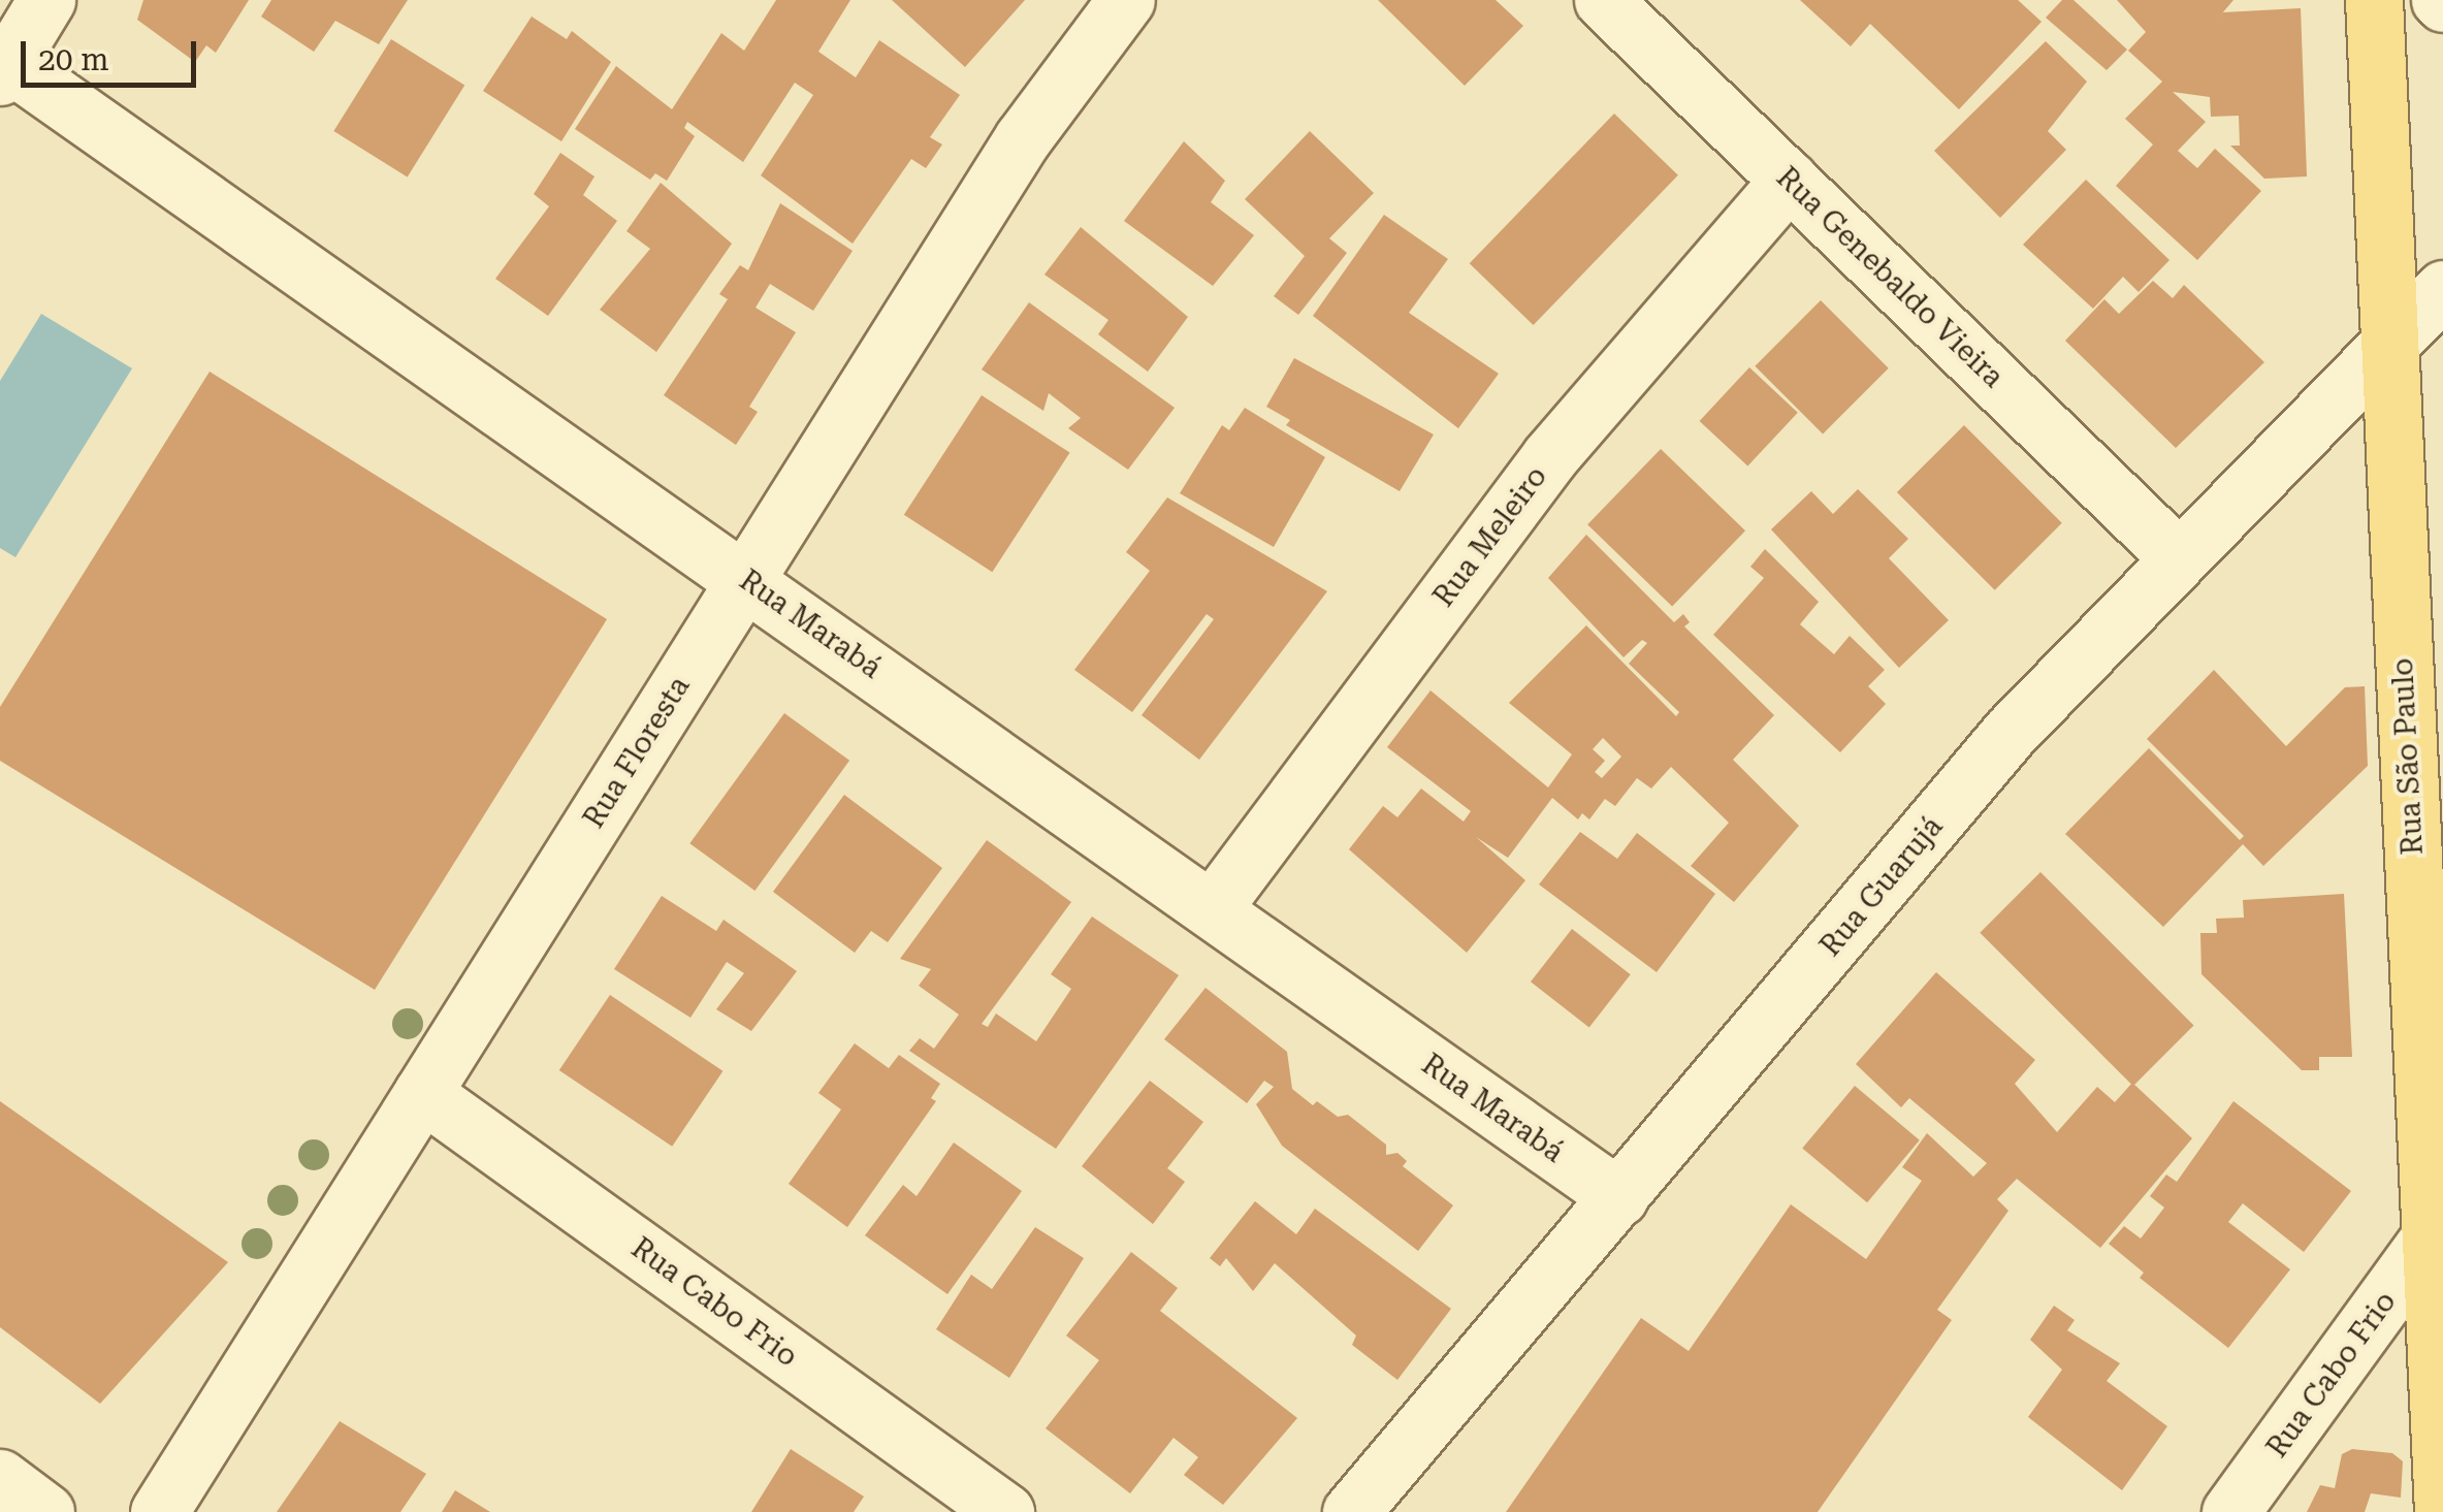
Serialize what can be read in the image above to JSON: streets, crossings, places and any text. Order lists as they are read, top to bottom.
{
  "streets": {
    "main road": ["Rua São Paulo"],
    "street": [
      "Rua Genebaldo Vieira",
      "Rua Meleiro",
      "Rua Marabá",
      "Rua Floresta",
      "Rua Guarujá",
      "Rua Cabo Frio"
    ]
  },
  "crossings": [
    ["Rua Genebaldo Vieira", "Rua Meleiro"],
    ["Rua Genebaldo Vieira", "Rua Guarujá"],
    ["Rua Meleiro", "Rua Marabá"],
    ["Rua Marabá", "Rua Floresta"],
    ["Rua Marabá", "Rua Guarujá"],
    ["Rua Floresta", "Rua Cabo Frio"],
    ["Rua São Paulo", "Rua Guarujá"],
    ["Rua São Paulo", "Rua Cabo Frio"]
  ],
  "scale_bar": "20 m"
}
